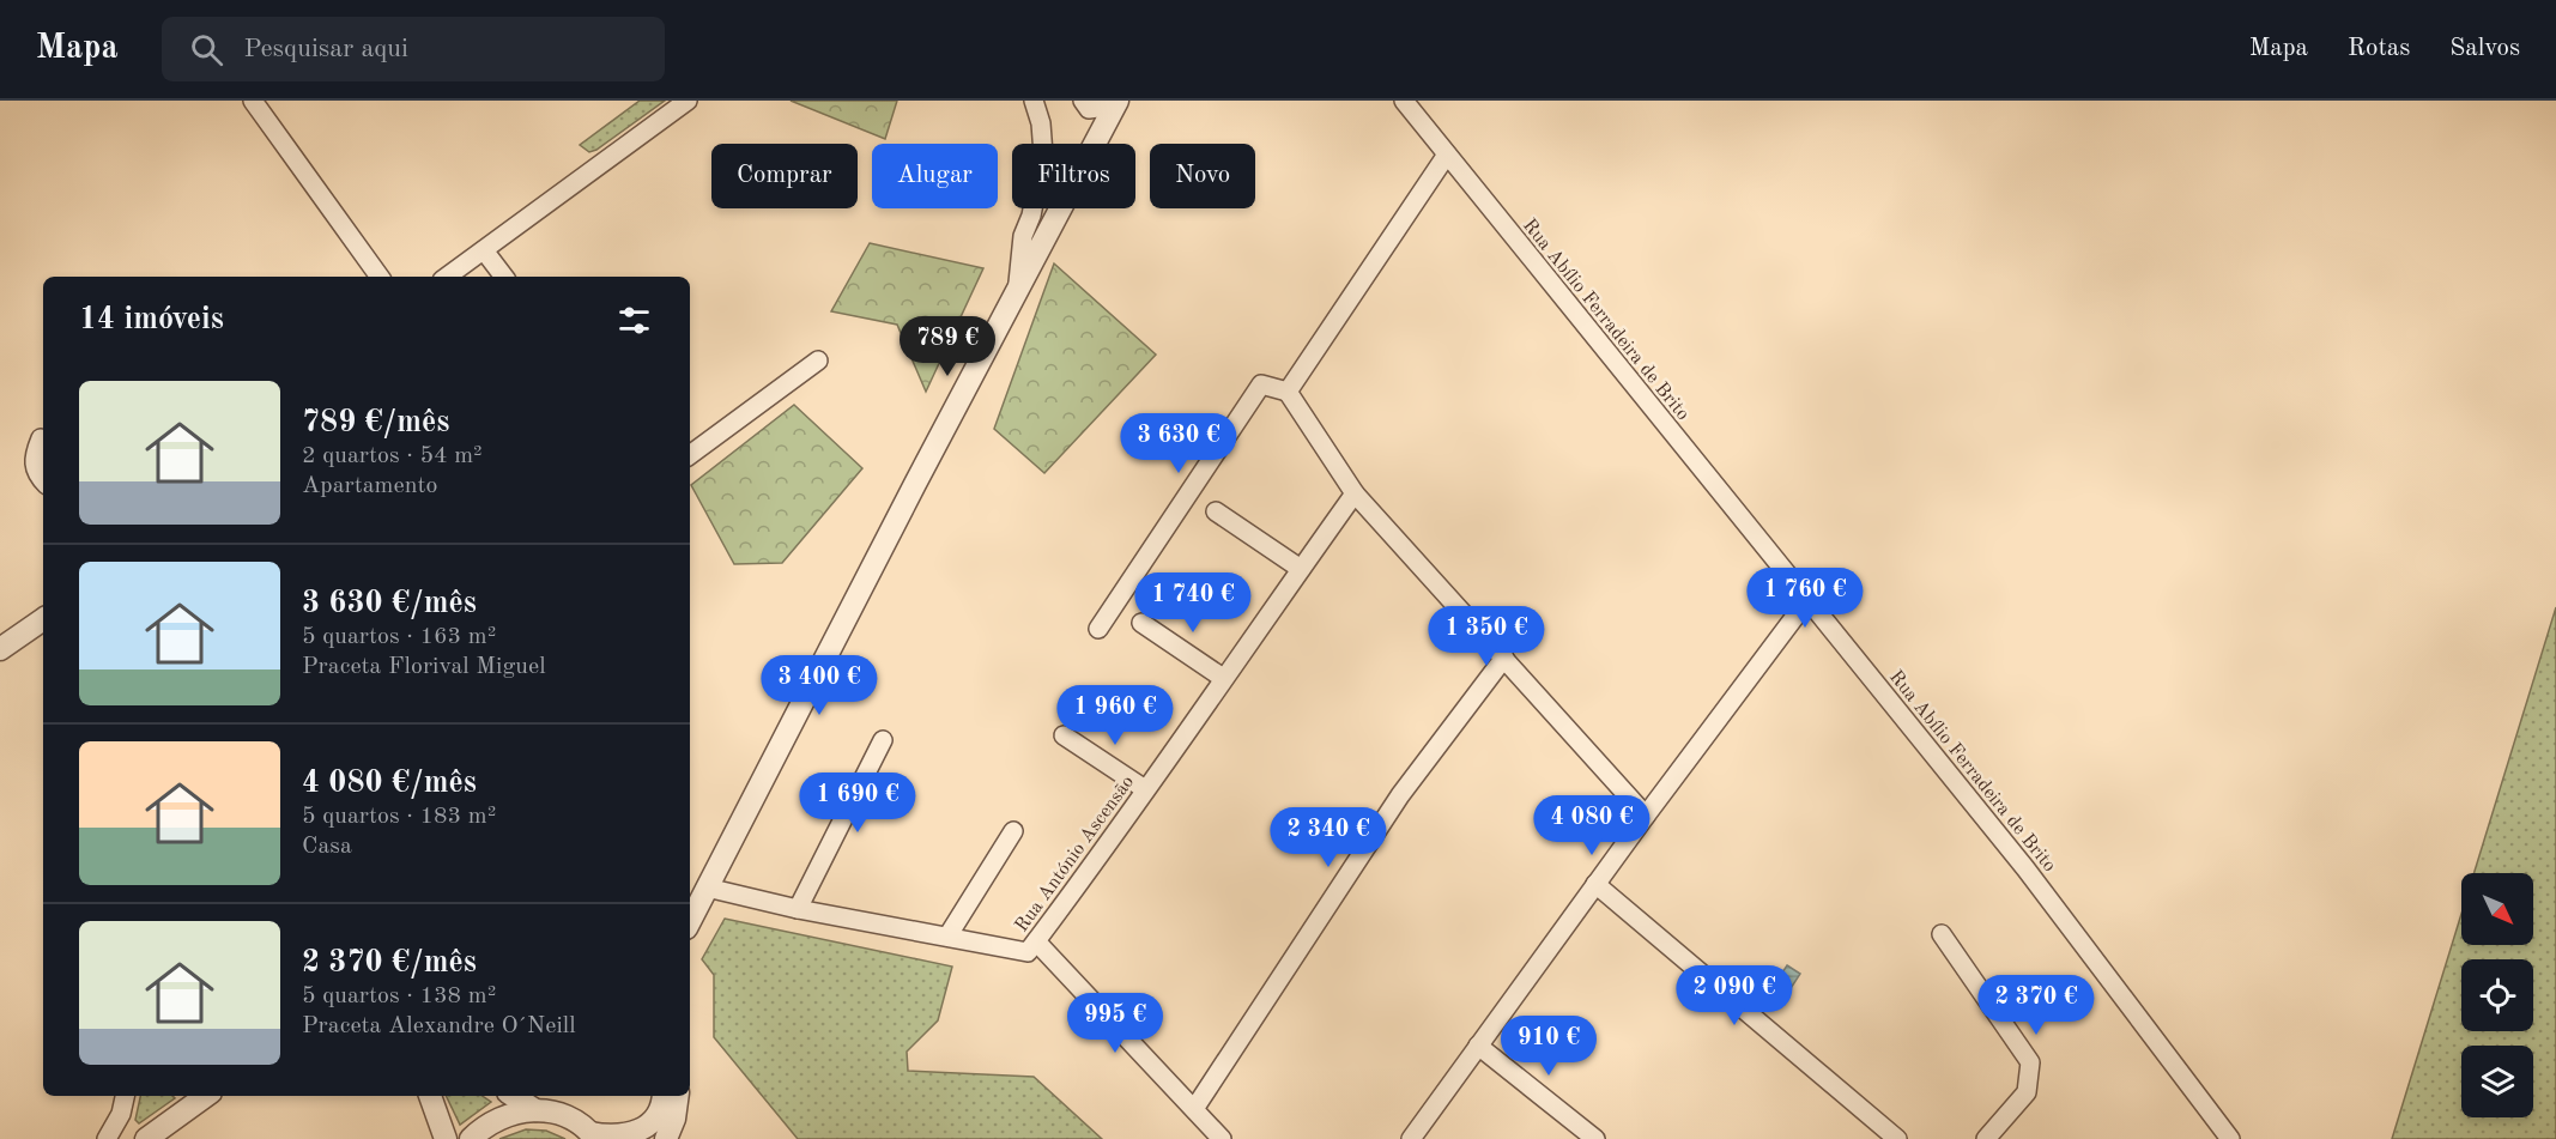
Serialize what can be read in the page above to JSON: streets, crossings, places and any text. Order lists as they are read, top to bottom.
{
  "streets": {
    "street": ["Rua Abílio Ferradeira de Brito", "Rua António Ascensão"]
  },
  "north": "bottom right",
  "page": {
    "header": "Mapa",
    "search": "Pesquisar aqui",
    "nav": ["Mapa", "Rotas", "Salvos"],
    "chip": [
      "Comprar",
      "Alugar",
      "Filtros",
      "Novo"
    ],
    "heading": "14 imóveis",
    "price": [
      "789 €",
      "3 630 €",
      "1 760 €",
      "1 740 €",
      "1 350 €",
      "3 400 €",
      "1 960 €",
      "1 690 €",
      "4 080 €",
      "2 340 €",
      "2 090 €",
      "2 370 €",
      "995 €",
      "910 €"
    ],
    "list": [
      {
        "name": "789 €/mês",
        "note": "2 quartos · 54 m² · Apartamento"
      },
      {
        "name": "3 630 €/mês",
        "note": "5 quartos · 163 m² · Praceta Florival Miguel"
      },
      {
        "name": "4 080 €/mês",
        "note": "5 quartos · 183 m² · Casa"
      },
      {
        "name": "2 370 €/mês",
        "note": "5 quartos · 138 m² · Praceta Alexandre O´Neill"
      }
    ]
  }
}
